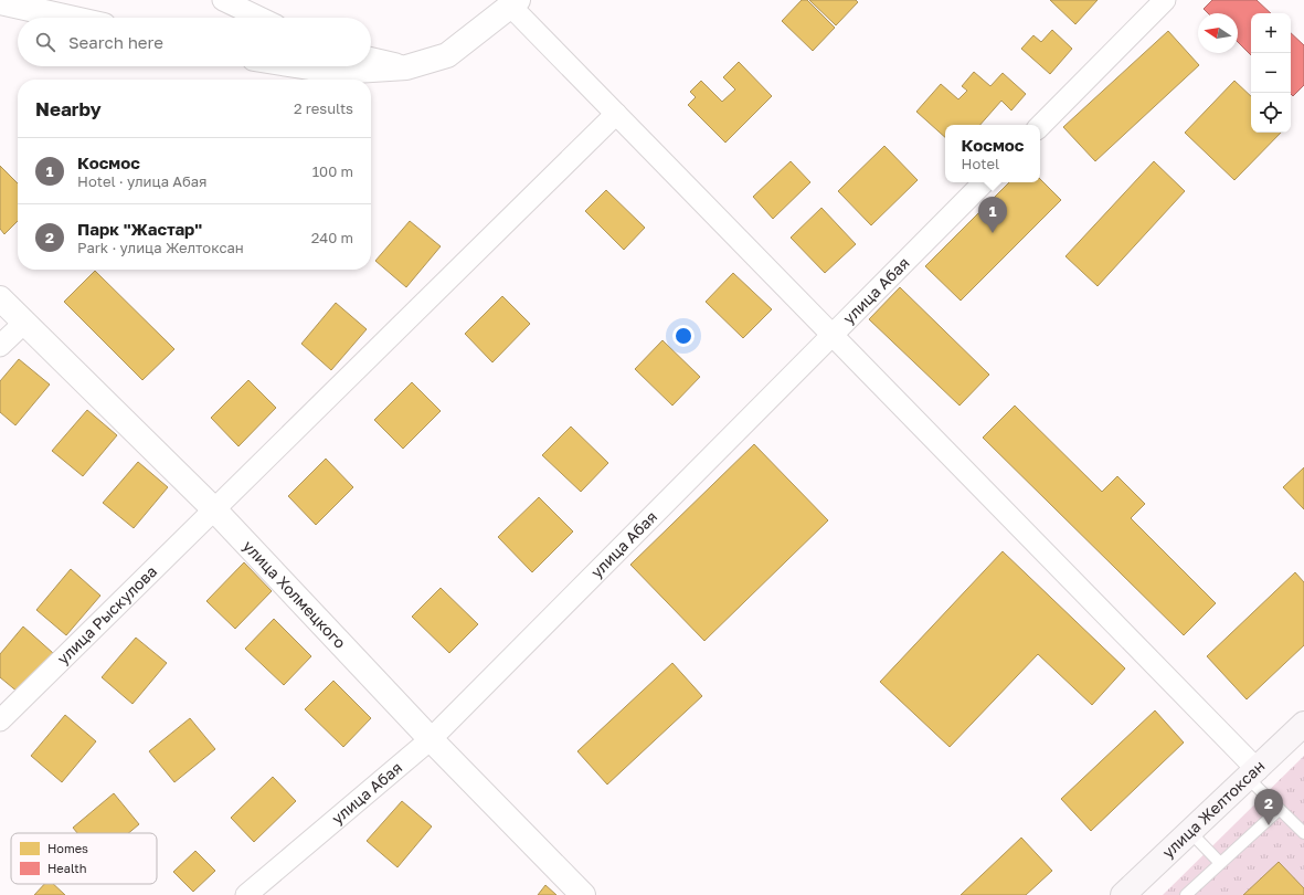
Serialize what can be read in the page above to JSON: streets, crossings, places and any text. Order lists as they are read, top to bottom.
{
  "streets": {
    "main road": ["улица Желтоксан"],
    "street": ["улица Абая", "улица Холмецкого", "улица Рыскулова"]
  },
  "crossings": [
    ["улица Абая", "улица Холмецкого"],
    ["улица Холмецкого", "улица Рыскулова"]
  ],
  "legend": ["Homes", "Health"],
  "north": "left",
  "page": {
    "map_buttons": ["+", "−"],
    "search": "Search here",
    "heading": ["Nearby", "2 results"],
    "popup": ["Космос", "Hotel"],
    "list": [
      {
        "mark": "1",
        "name": "Космос",
        "note": "Hotel · улица Абая",
        "value": "100 m"
      },
      {
        "mark": "2",
        "name": "Парк \"Жастар\"",
        "note": "Park · улица Желтоксан",
        "value": "240 m"
      }
    ],
    "pins": ["1", "2"]
  }
}
